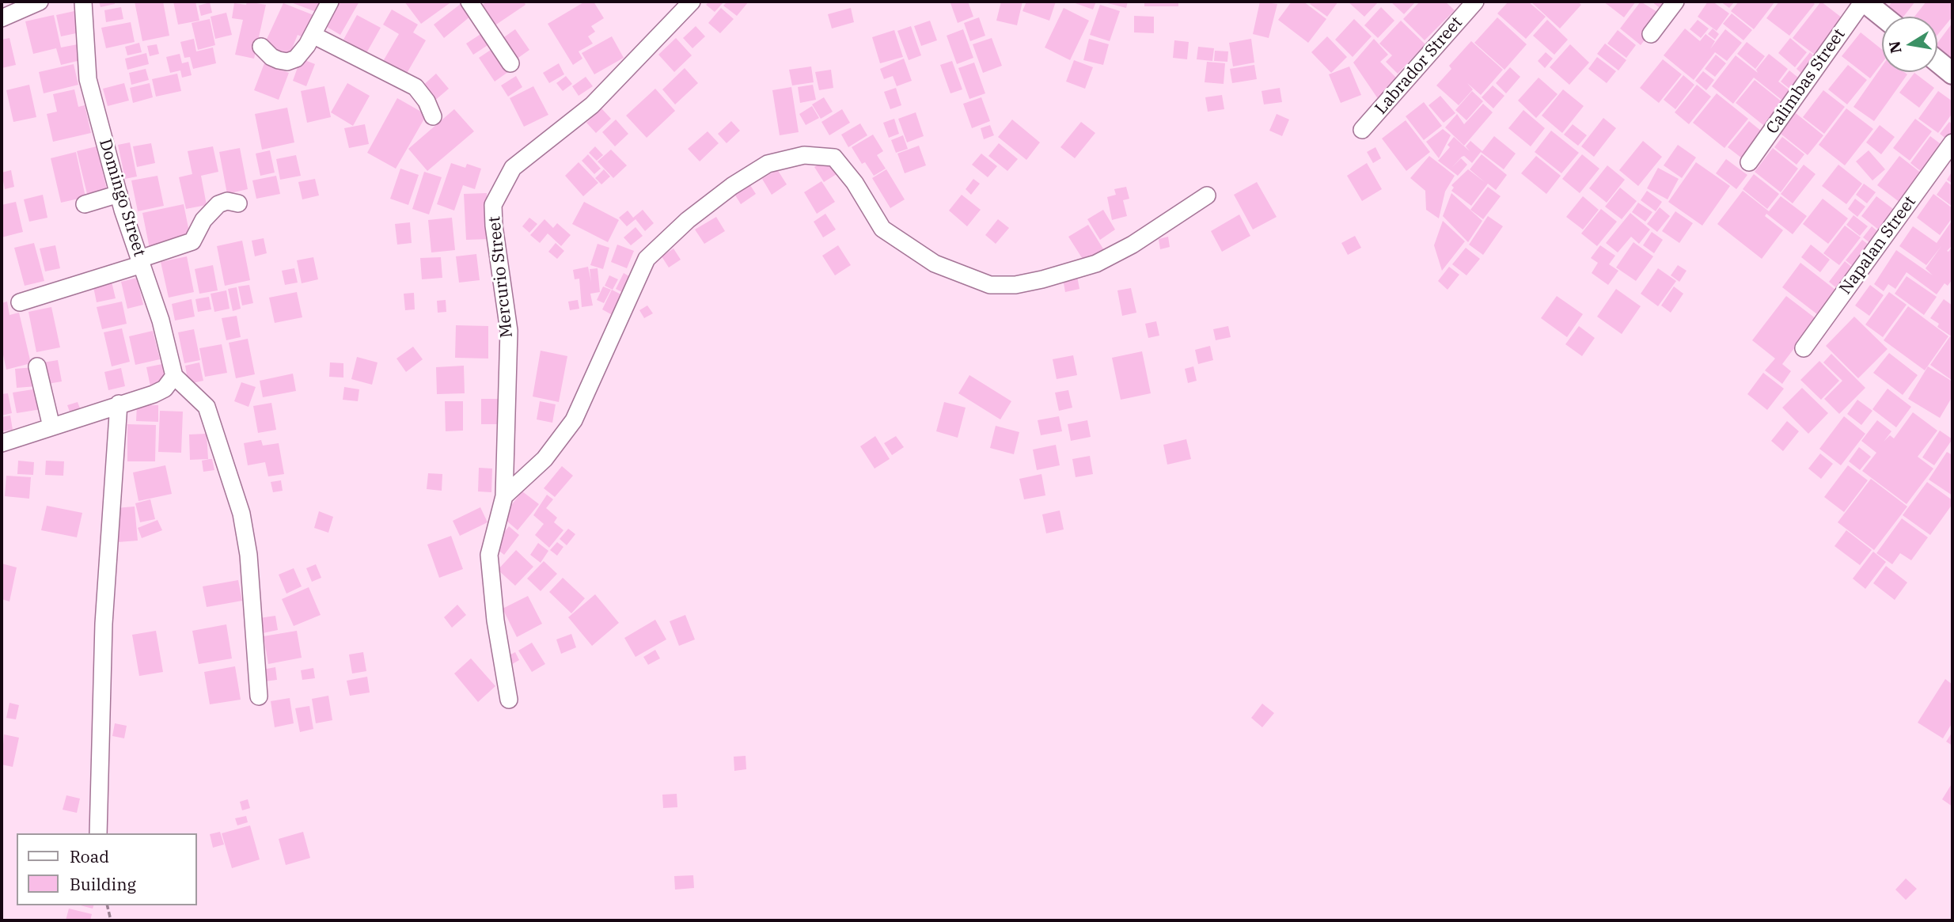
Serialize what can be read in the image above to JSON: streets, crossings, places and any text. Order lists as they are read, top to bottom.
{
  "streets": {
    "street": [
      "Labrador Street",
      "Calimbas Street",
      "Domingo Street",
      "Napalan Street",
      "Mercurio Street"
    ]
  },
  "legend": ["Road", "Building"],
  "north": "left"
}
